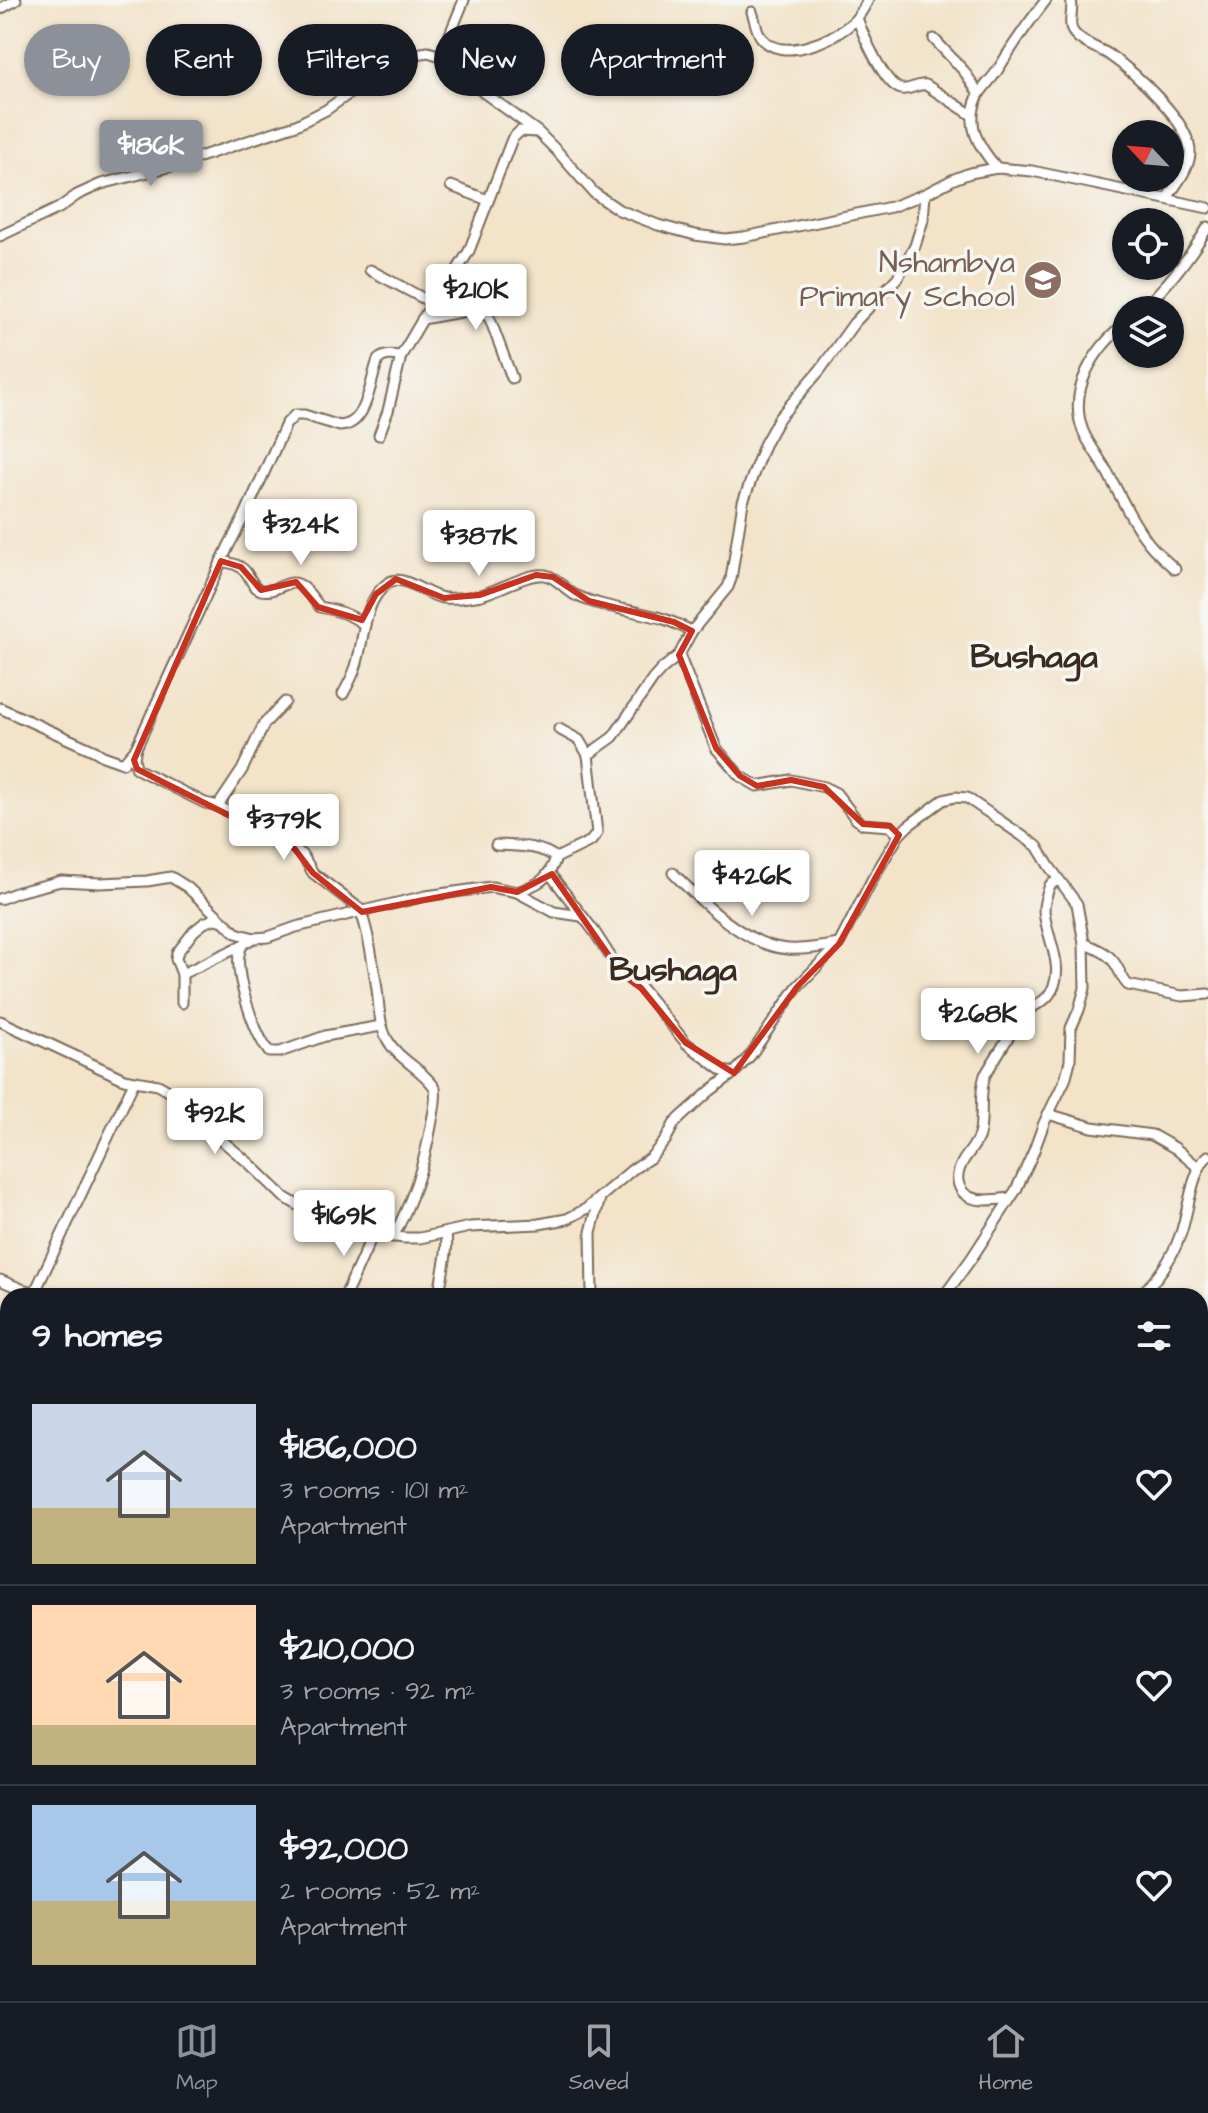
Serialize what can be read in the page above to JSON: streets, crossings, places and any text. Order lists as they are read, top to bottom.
{
  "districts": ["Bushaga", "Bushaga"],
  "places": {
    "school or university": ["Nshambya Primary School"]
  },
  "north": "top left",
  "page": {
    "chip": [
      "Buy",
      "Rent",
      "Filters",
      "New",
      "Apartment"
    ],
    "price": [
      "$186K",
      "$210K",
      "$324K",
      "$387K",
      "$379K",
      "$426K",
      "$268K",
      "$92K",
      "$169K"
    ],
    "heading": "9 homes",
    "list": [
      {
        "name": "$186,000",
        "note": "3 rooms · 101 m² · Apartment"
      },
      {
        "name": "$210,000",
        "note": "3 rooms · 92 m² · Apartment"
      },
      {
        "name": "$92,000",
        "note": "2 rooms · 52 m² · Apartment"
      }
    ],
    "tabs": ["Map", "Saved", "Home"]
  }
}
